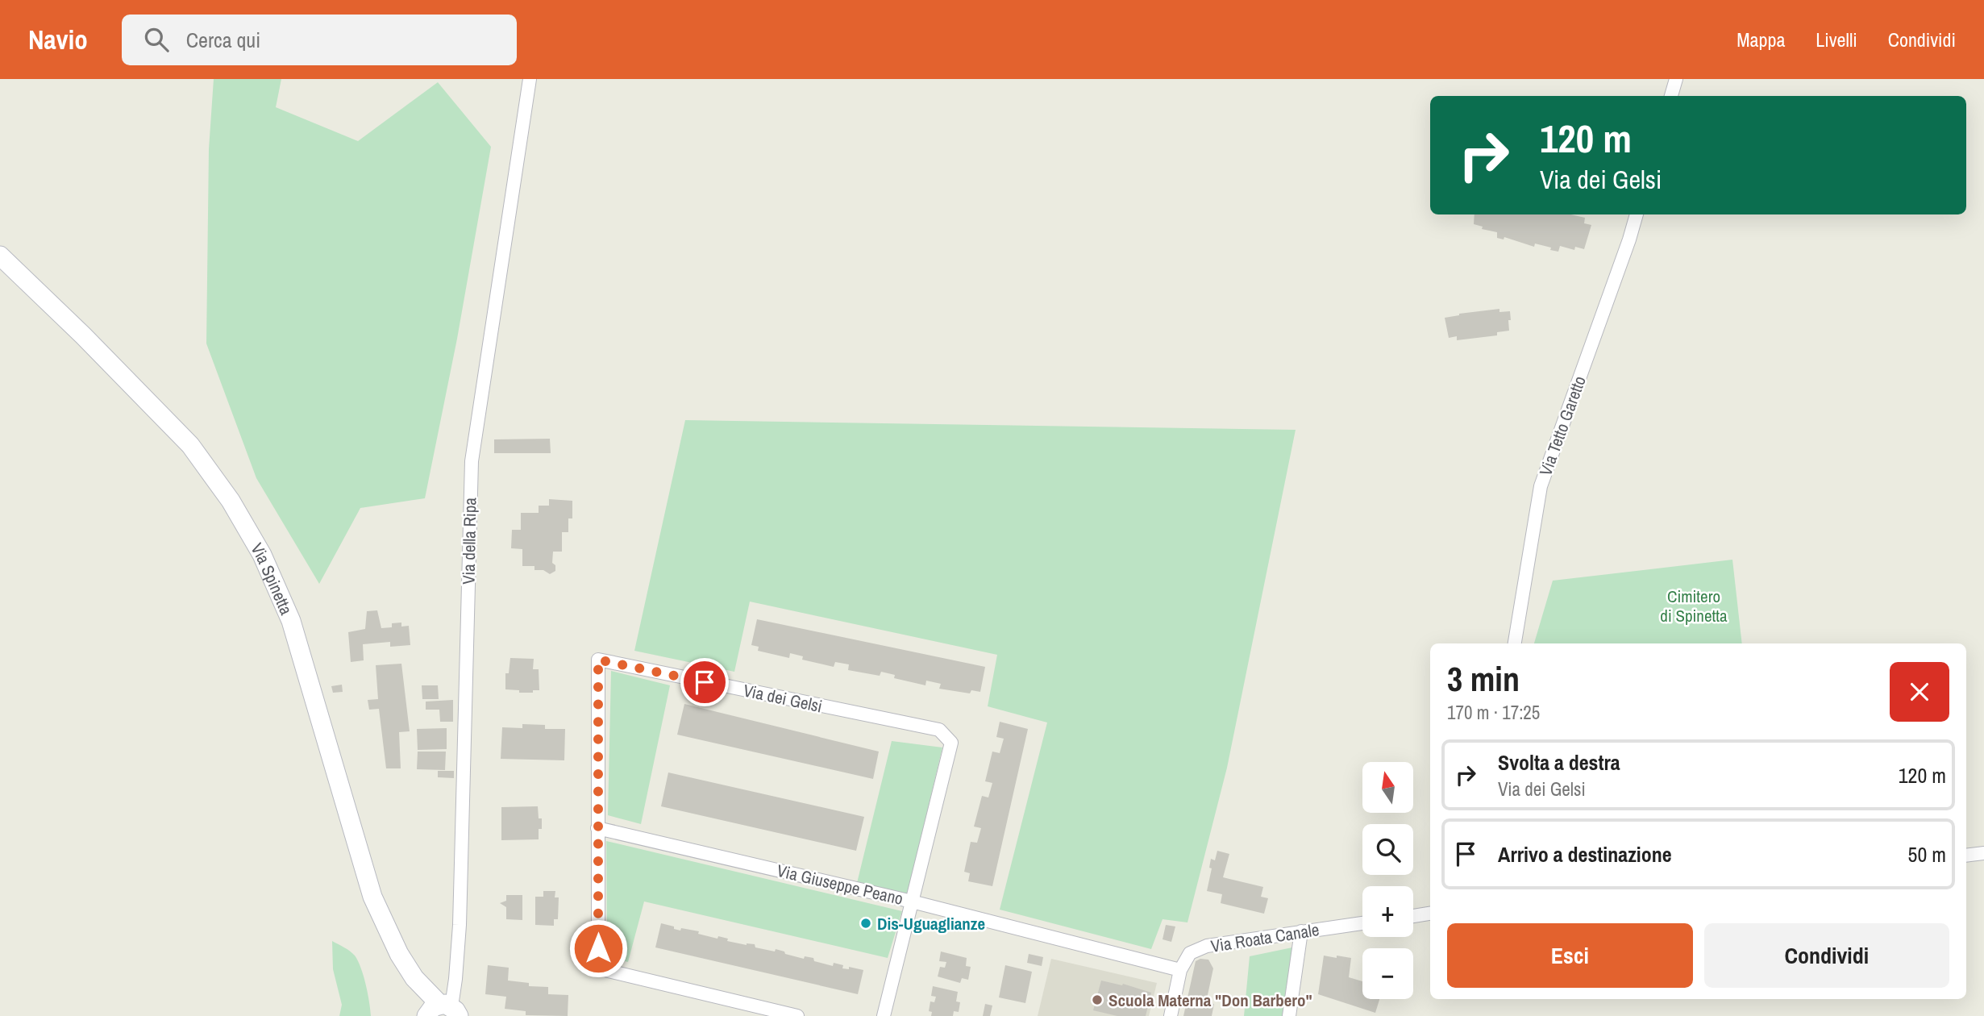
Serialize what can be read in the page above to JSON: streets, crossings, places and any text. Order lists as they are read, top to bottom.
{
  "streets": {
    "main road": ["Via Spinetta"],
    "street": [
      "Via Tetto Garetto",
      "Via della Ripa",
      "Via dei Gelsi",
      "Via Giuseppe Peano",
      "Via Roata Canale"
    ]
  },
  "crossings": [
    ["Via della Ripa", "Via Spinetta"],
    ["Via dei Gelsi", "Via Giuseppe Peano"],
    ["Via Giuseppe Peano", "Via Roata Canale"]
  ],
  "parks": ["Cimitero di Spinetta"],
  "places": ["Dis-Uguaglianze", "Scuola Materna \"Don Barbero\""],
  "north": "top",
  "page": {
    "header": "Navio",
    "search": "Cerca qui",
    "nav": ["Mappa", "Livelli", "Condividi"],
    "turn": ["120 m", "Via dei Gelsi"],
    "heading": ["3 min", "170 m · 17:25"],
    "list": [
      {
        "name": "Svolta a destra",
        "note": "Via dei Gelsi",
        "value": "120 m"
      },
      {
        "name": "Arrivo a destinazione",
        "value": "50 m"
      }
    ],
    "map_buttons": ["+", "−"],
    "buttons": ["Esci", "Condividi"]
  }
}
